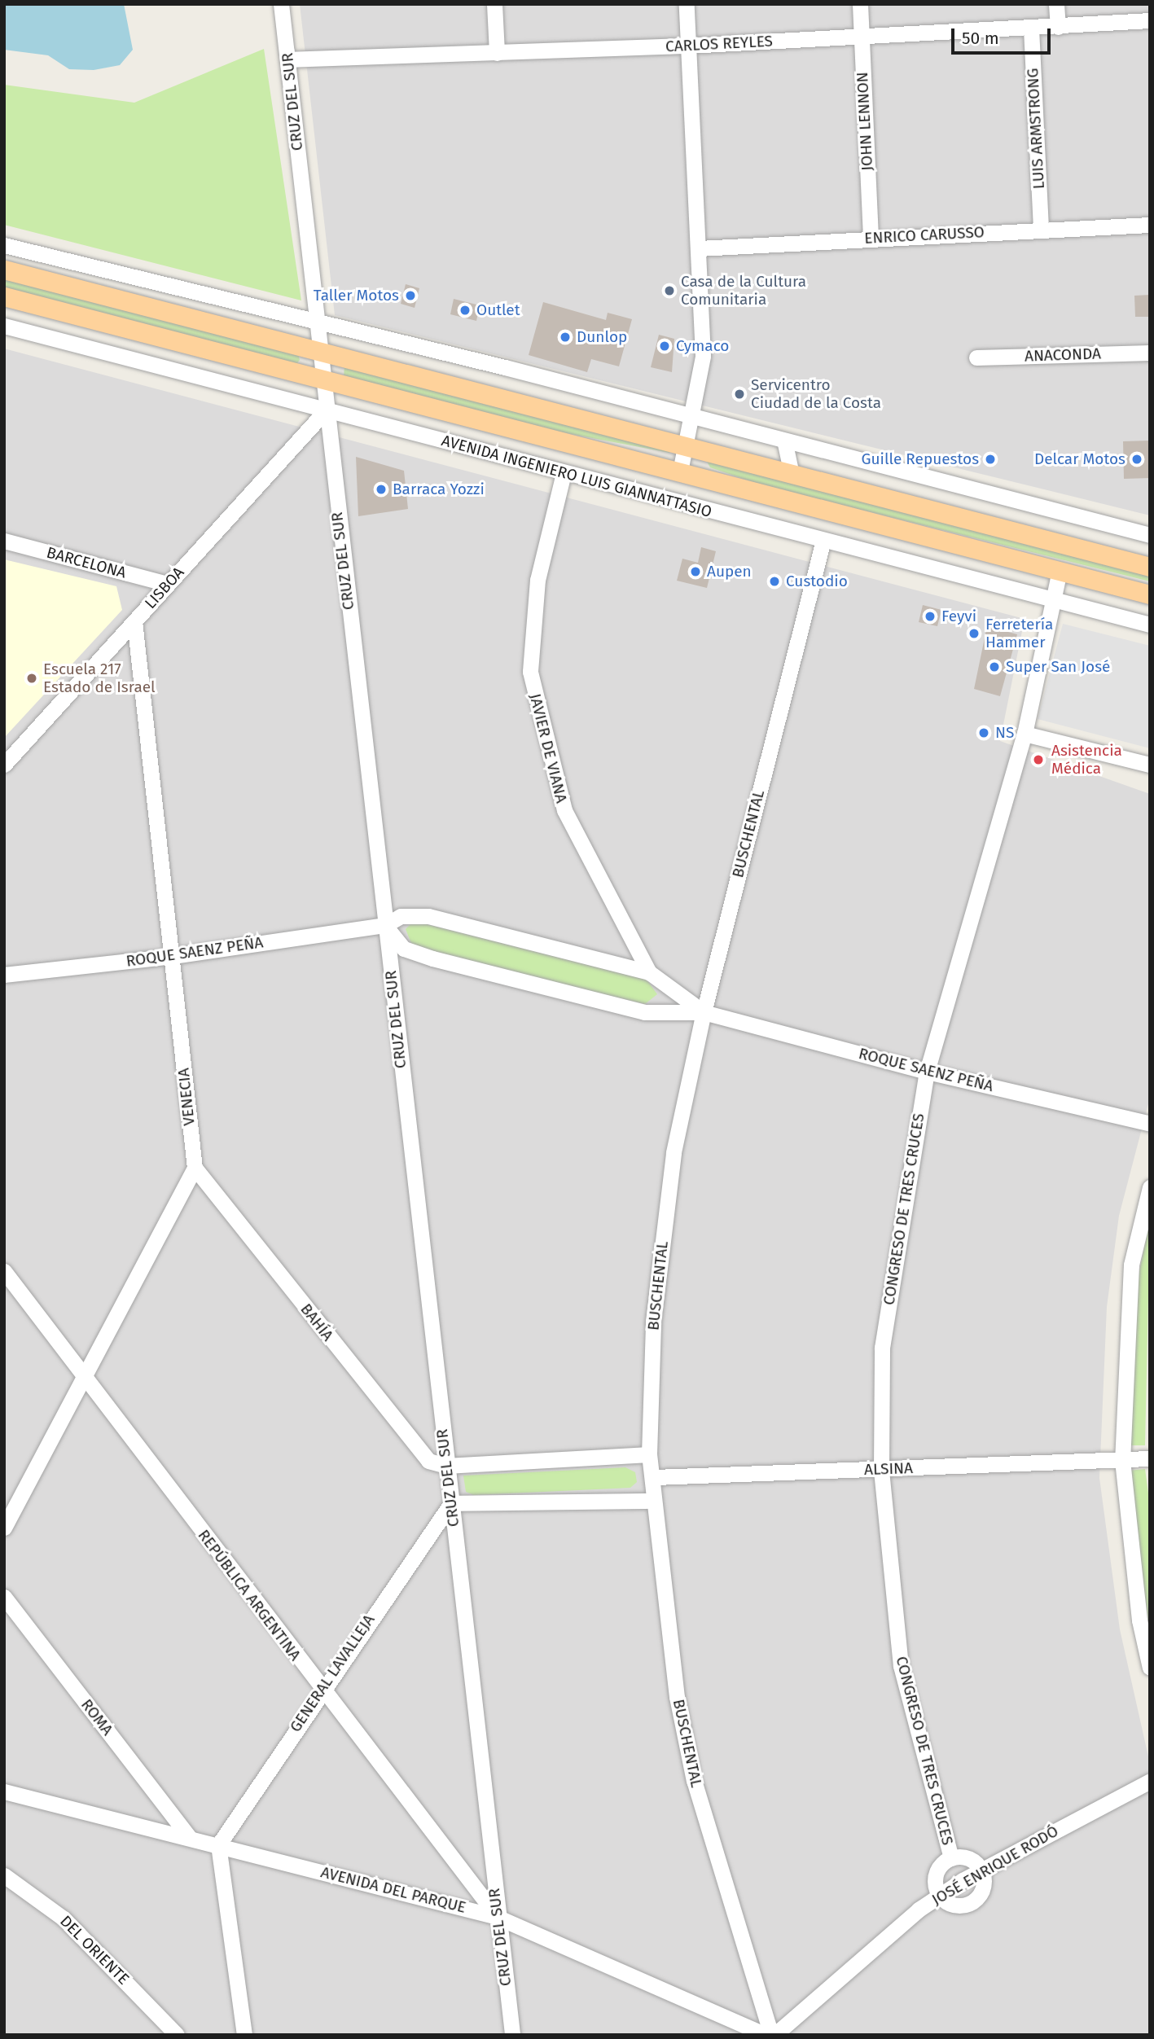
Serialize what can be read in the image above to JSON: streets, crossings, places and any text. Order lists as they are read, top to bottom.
{
  "streets": {
    "main road": ["AVENIDA INGENIERO LUIS GIANNATTASIO"],
    "street": [
      "CARLOS REYLES",
      "CRUZ DEL SUR",
      "JOHN LENNON",
      "LUIS ARMSTRONG",
      "ENRICO CARUSSO",
      "ANACONDA",
      "BARCELONA",
      "LISBOA",
      "JAVIER DE VIANA",
      "BUSCHENTAL",
      "ROQUE SAENZ PEÑA",
      "VENECIA",
      "CONGRESO DE TRES CRUCES",
      "BAHÍA",
      "ALSINA",
      "REPÚBLICA ARGENTINA",
      "GENERAL LAVALLEJA",
      "ROMA",
      "JOSÉ ENRIQUE RODÓ",
      "AVENIDA DEL PARQUE",
      "DEL ORIENTE"
    ]
  },
  "crossings": [
    ["CARLOS REYLES", "CRUZ DEL SUR"],
    ["CARLOS REYLES", "JOHN LENNON"],
    ["CARLOS REYLES", "LUIS ARMSTRONG"],
    ["CRUZ DEL SUR", "AVENIDA INGENIERO LUIS GIANNATTASIO"],
    ["CRUZ DEL SUR", "LISBOA"],
    ["CRUZ DEL SUR", "ROQUE SAENZ PEÑA"],
    ["CRUZ DEL SUR", "BAHÍA"],
    ["CRUZ DEL SUR", "REPÚBLICA ARGENTINA"],
    ["CRUZ DEL SUR", "GENERAL LAVALLEJA"],
    ["CRUZ DEL SUR", "AVENIDA DEL PARQUE"],
    ["JOHN LENNON", "ENRICO CARUSSO"],
    ["LUIS ARMSTRONG", "ENRICO CARUSSO"],
    ["AVENIDA INGENIERO LUIS GIANNATTASIO", "LISBOA"],
    ["AVENIDA INGENIERO LUIS GIANNATTASIO", "JAVIER DE VIANA"],
    ["AVENIDA INGENIERO LUIS GIANNATTASIO", "BUSCHENTAL"],
    ["AVENIDA INGENIERO LUIS GIANNATTASIO", "CONGRESO DE TRES CRUCES"],
    ["BARCELONA", "LISBOA"],
    ["LISBOA", "VENECIA"],
    ["JAVIER DE VIANA", "ROQUE SAENZ PEÑA"],
    ["BUSCHENTAL", "ROQUE SAENZ PEÑA"],
    ["BUSCHENTAL", "ALSINA"],
    ["BUSCHENTAL", "JOSÉ ENRIQUE RODÓ"],
    ["ROQUE SAENZ PEÑA", "VENECIA"],
    ["ROQUE SAENZ PEÑA", "CONGRESO DE TRES CRUCES"],
    ["VENECIA", "BAHÍA"],
    ["CONGRESO DE TRES CRUCES", "ALSINA"],
    ["REPÚBLICA ARGENTINA", "GENERAL LAVALLEJA"],
    ["REPÚBLICA ARGENTINA", "AVENIDA DEL PARQUE"],
    ["GENERAL LAVALLEJA", "AVENIDA DEL PARQUE"],
    ["ROMA", "AVENIDA DEL PARQUE"]
  ],
  "places": [
    "Casa de la Cultura Comunitaria",
    "Taller Motos",
    "Outlet",
    "Dunlop",
    "Cymaco",
    "Servicentro Ciudad de la Costa",
    "Guille Repuestos",
    "Delcar Motos",
    "Barraca Yozzi",
    "Aupen",
    "Custodio",
    "Feyvi",
    "Ferretería Hammer",
    "Super San José",
    "Escuela 217 Estado de Israel",
    "NS",
    "Asistencia Médica"
  ],
  "scale_bar": "50 m"
}
